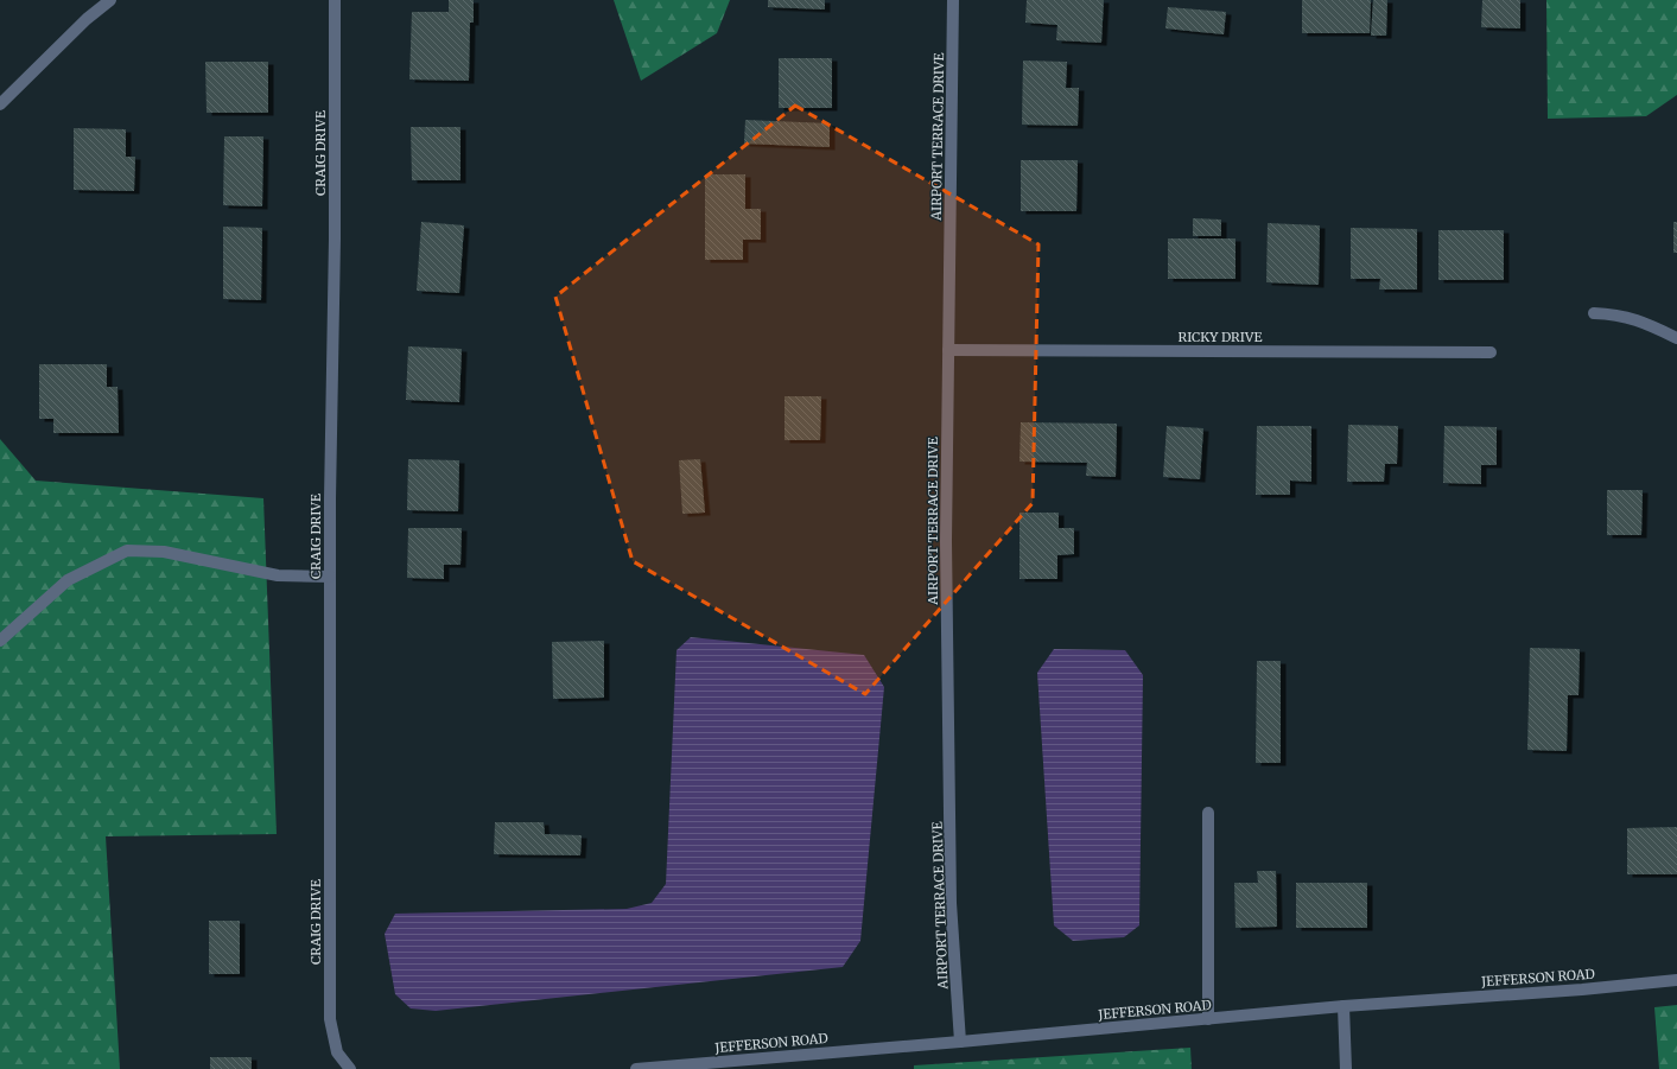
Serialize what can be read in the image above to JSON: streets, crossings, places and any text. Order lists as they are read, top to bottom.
{
  "streets": {
    "street": [
      "AIRPORT TERRACE DRIVE",
      "CRAIG DRIVE",
      "RICKY DRIVE",
      "JEFFERSON ROAD"
    ]
  },
  "crossings": [
    ["AIRPORT TERRACE DRIVE", "RICKY DRIVE"],
    ["AIRPORT TERRACE DRIVE", "JEFFERSON ROAD"]
  ]
}
